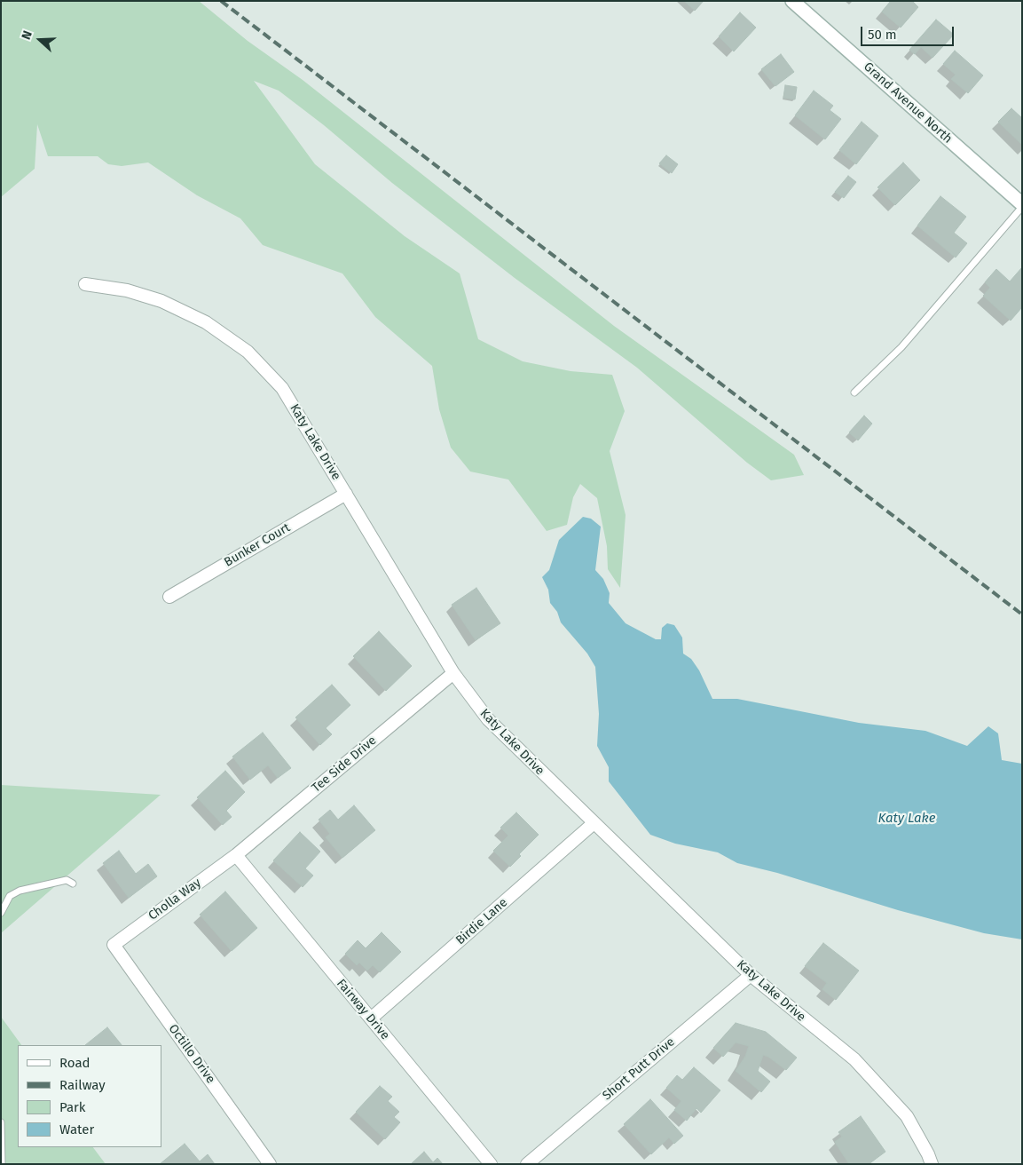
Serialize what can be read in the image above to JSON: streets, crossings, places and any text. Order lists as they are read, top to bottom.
{
  "streets": {
    "main road": ["Grand Avenue North"],
    "street": [
      "Katy Lake Drive",
      "Bunker Court",
      "Tee Side Drive",
      "Cholla Way",
      "Birdie Lane",
      "Fairway Drive",
      "Octillo Drive",
      "Short Putt Drive"
    ]
  },
  "crossings": [
    ["Katy Lake Drive", "Bunker Court"],
    ["Katy Lake Drive", "Tee Side Drive"],
    ["Katy Lake Drive", "Birdie Lane"],
    ["Katy Lake Drive", "Short Putt Drive"],
    ["Tee Side Drive", "Cholla Way"],
    ["Tee Side Drive", "Fairway Drive"],
    ["Cholla Way", "Fairway Drive"],
    ["Cholla Way", "Octillo Drive"],
    ["Birdie Lane", "Fairway Drive"]
  ],
  "water": ["Katy Lake"],
  "legend": [
    "Road",
    "Railway",
    "Park",
    "Water"
  ],
  "scale_bar": "50 m",
  "north": "left"
}
